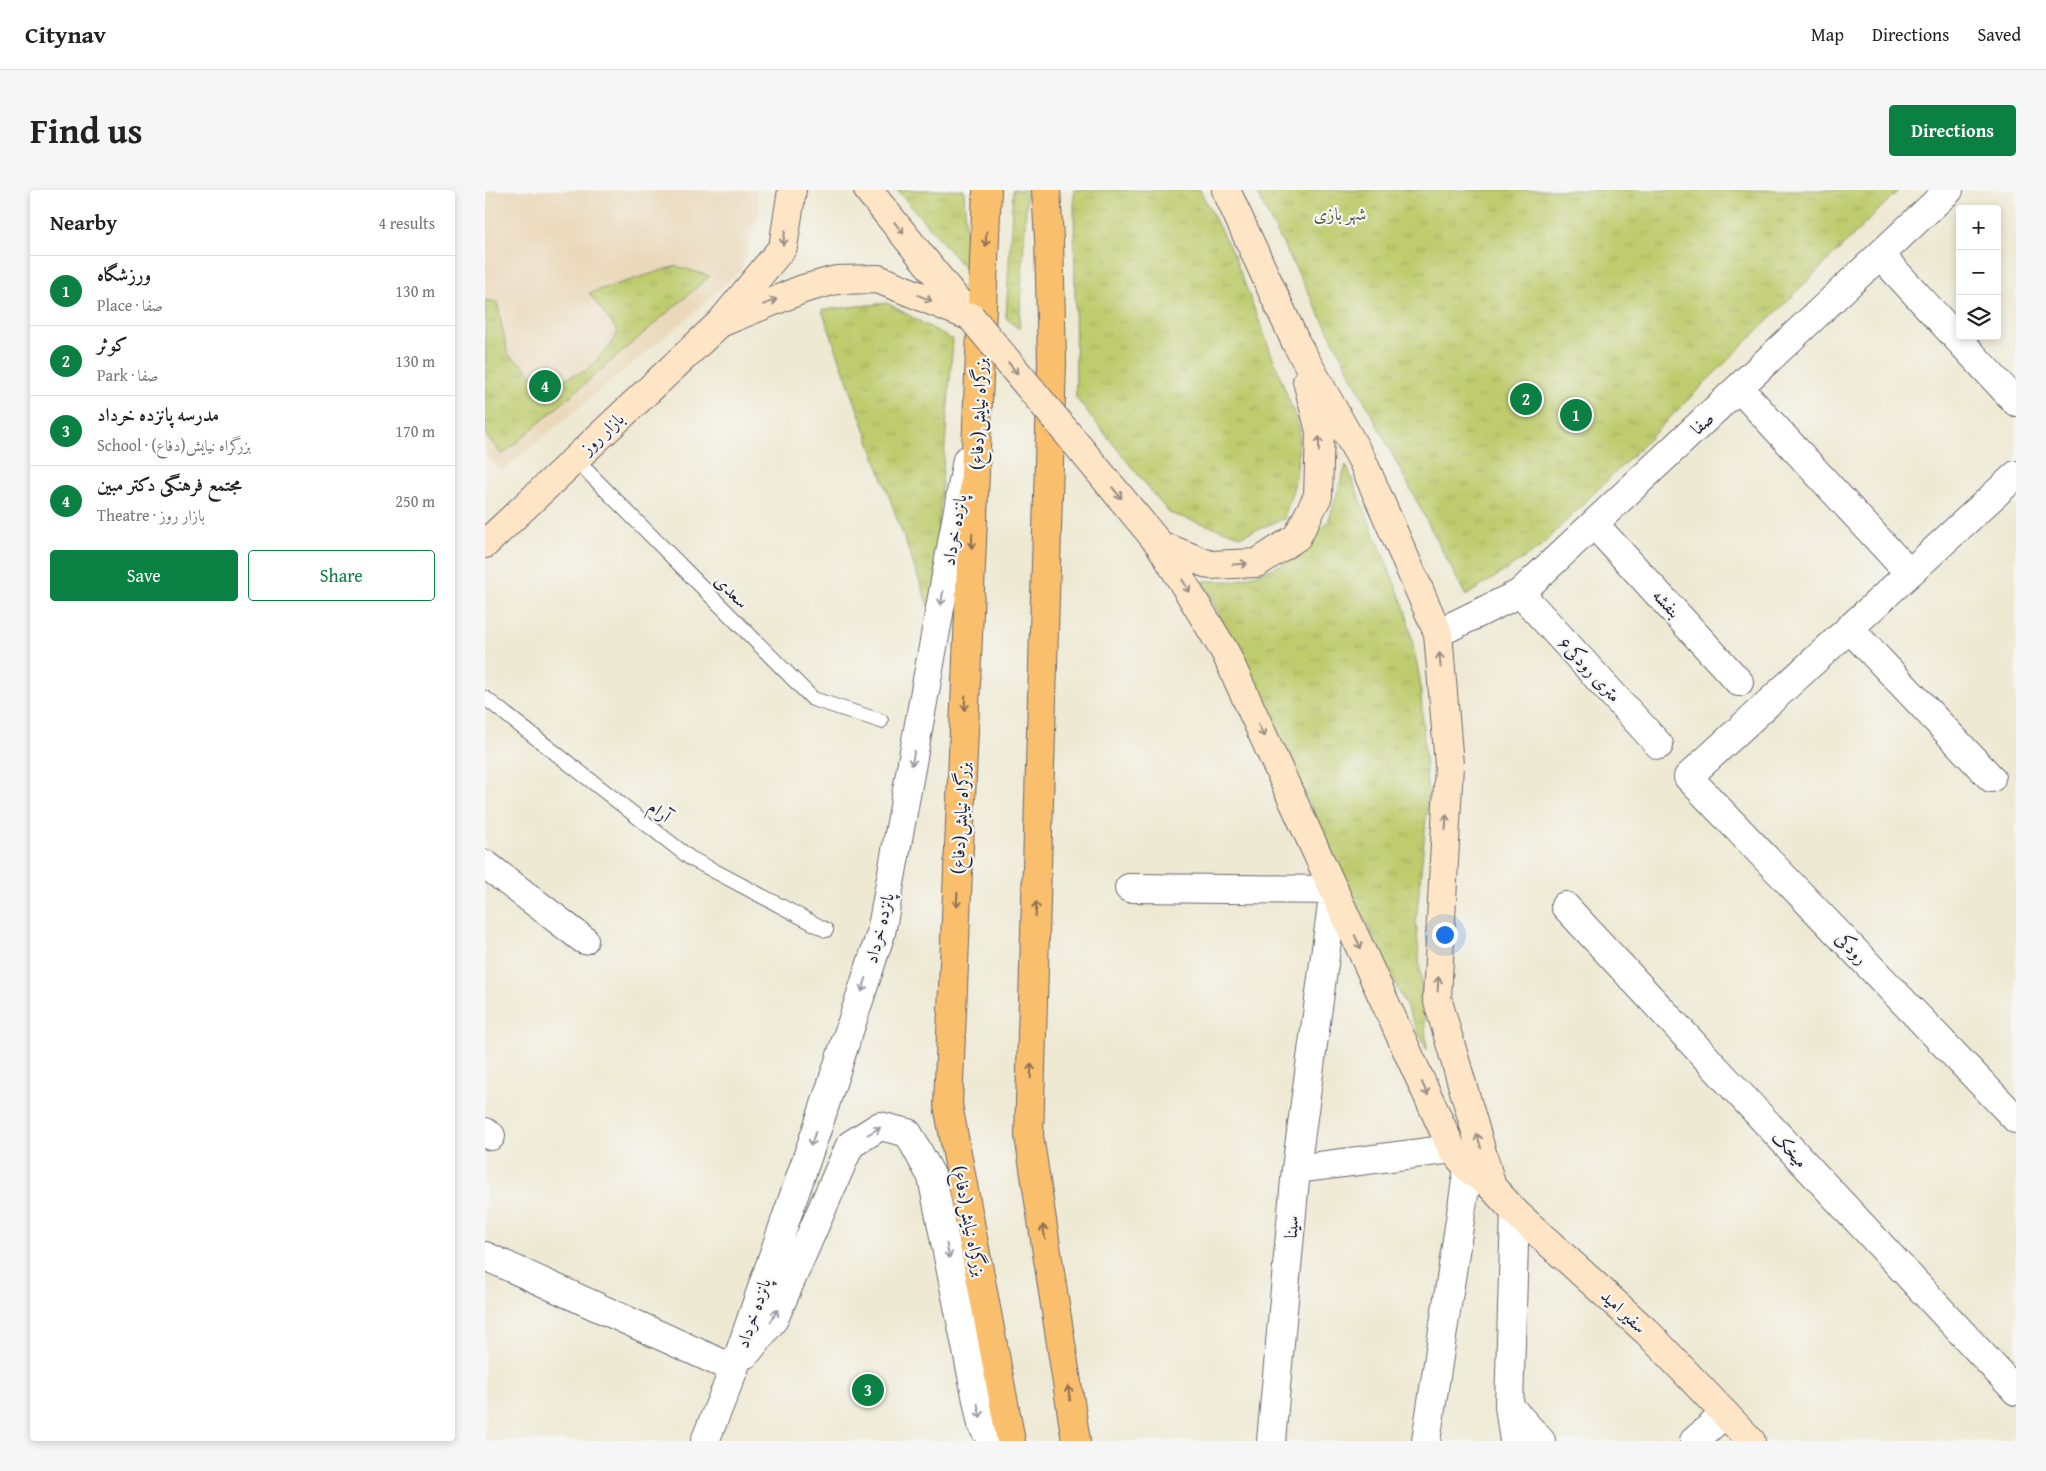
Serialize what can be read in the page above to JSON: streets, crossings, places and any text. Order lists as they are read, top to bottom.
{
  "streets": {
    "highway": ["بزرگراه نیایش(دفاع)"],
    "main road": ["بازار روز", "سفیر امید"],
    "street": [
      "صفا",
      "پانزده خرداد",
      "بنفشه",
      "۶متری رودکی",
      "رودکی",
      "میخک",
      "سینا"
    ],
    "lane": ["سعدی", "آرام"]
  },
  "crossings": [
    ["بزرگراه نیایش(دفاع)", "پانزده خرداد"],
    ["صفا", "بنفشه"],
    ["صفا", "۶متری رودکی"],
    ["بازار روز", "سعدی"]
  ],
  "one_way": ["پانزده خرداد"],
  "parks": ["شهر بازی"],
  "page": {
    "header": "Citynav",
    "nav": ["Map", "Directions", "Saved"],
    "title": "Find us",
    "buttons": [
      "Directions",
      ["Save", "Share"]
    ],
    "heading": ["Nearby", "4 results"],
    "map_buttons": ["+", "−"],
    "list": [
      {
        "mark": "1",
        "name": "ورزشگاه",
        "note": "Place · صفا",
        "value": "130 m"
      },
      {
        "mark": "2",
        "name": "کوثر",
        "note": "Park · صفا",
        "value": "130 m"
      },
      {
        "mark": "3",
        "name": "مدرسه پانزده خرداد",
        "note": "School · بزرگراه نیایش(دفاع)",
        "value": "170 m"
      },
      {
        "mark": "4",
        "name": "مجتمع فرهنگی دکتر مبین",
        "note": "Theatre · بازار روز",
        "value": "250 m"
      }
    ],
    "pins": [
      "4",
      "2",
      "1",
      "3"
    ]
  }
}
